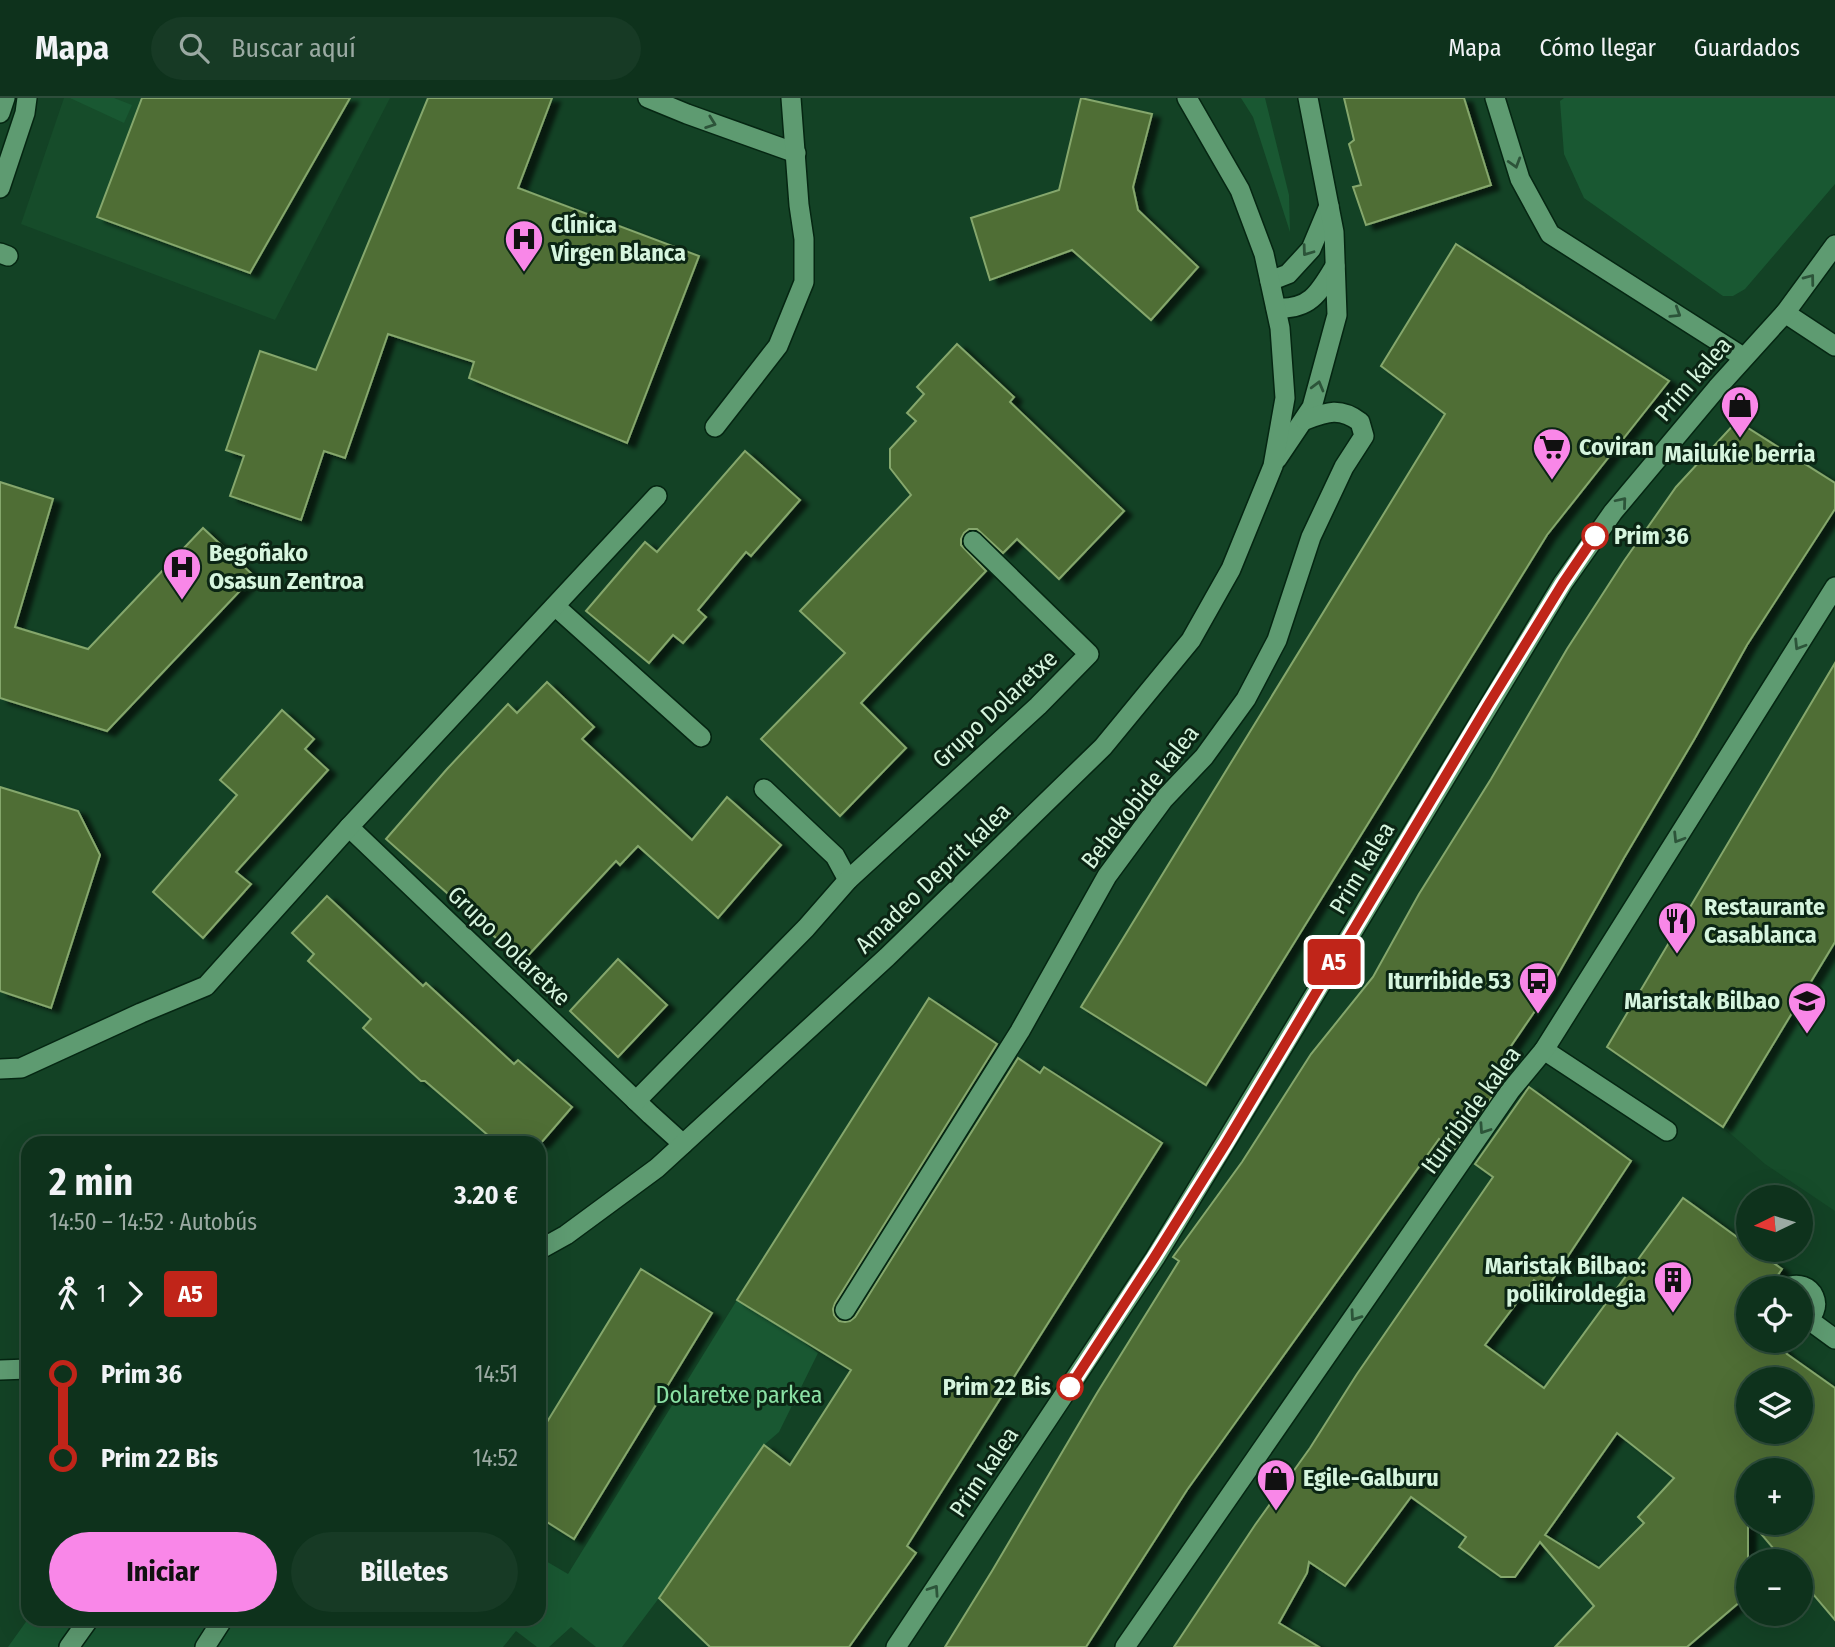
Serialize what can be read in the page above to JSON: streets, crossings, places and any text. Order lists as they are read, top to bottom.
{
  "streets": {
    "street": [
      "Prim kalea",
      "Grupo Dolaretxe",
      "Behekobide kalea",
      "Amadeo Deprit kalea",
      "Iturribide kalea"
    ]
  },
  "crossings": [
    ["Grupo Dolaretxe", "Amadeo Deprit kalea"]
  ],
  "one_way": ["Prim kalea", "Iturribide kalea"],
  "parks": ["Dolaretxe parkea"],
  "places": {
    "hospital": ["Clínica Virgen Blanca", "Begoñako Osasun Zentroa"],
    "shop": ["Mailukie berria", "Egile-Galburu"],
    "supermarket": ["Coviran"],
    "other": ["Prim 36", "Prim 22 Bis"],
    "restaurant": ["Restaurante Casablanca"],
    "bus stop": ["Iturribide 53"],
    "school or university": ["Maristak Bilbao"],
    "building": ["Maristak Bilbao: polikiroldegia"]
  },
  "lines": ["bus line A5"],
  "north": "left",
  "page": {
    "header": "Mapa",
    "search": "Buscar aquí",
    "nav": ["Mapa", "Cómo llegar", "Guardados"],
    "on_map": "A5",
    "heading": ["2 min", "14:50 – 14:52 · Autobús", "3.20 €"],
    "map_buttons": ["+", "−"],
    "legs": ["1", "A5"],
    "list": [
      {
        "name": "Prim 36",
        "value": "14:51"
      },
      {
        "name": "Prim 22 Bis",
        "value": "14:52"
      }
    ],
    "buttons": ["Iniciar", "Billetes"]
  }
}
